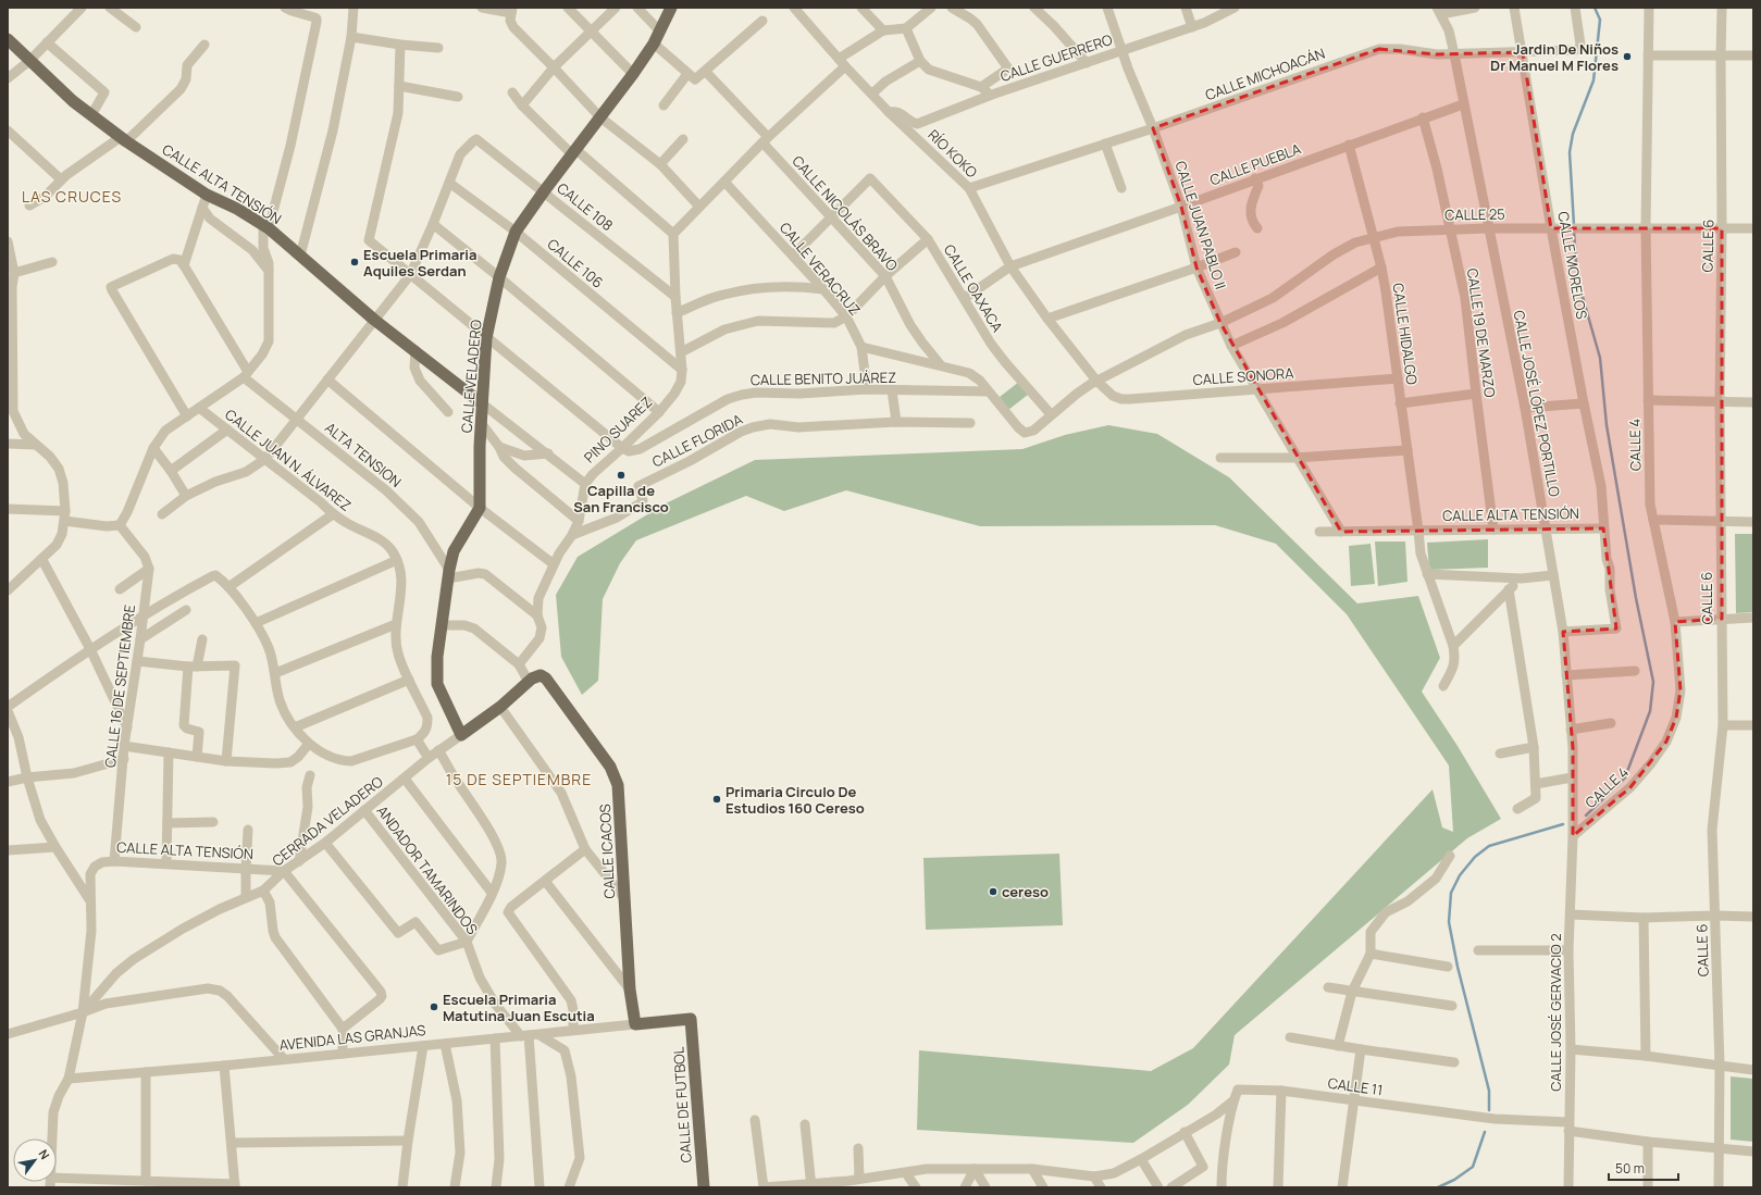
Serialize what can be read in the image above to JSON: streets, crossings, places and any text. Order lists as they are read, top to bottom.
{
  "streets": {
    "main road": [
      "CALLE ALTA TENSIÓN",
      "CALLE VELADERO",
      "CALLE ICACOS",
      "AVENIDA LAS GRANJAS",
      "CALLE DE FUTBOL"
    ],
    "street": [
      "CALLE GUERRERO",
      "CALLE MICHOACÁN",
      "RÍO KOKO",
      "CALLE PUEBLA",
      "CALLE 108",
      "CALLE NICOLÁS BRAVO",
      "CALLE 25",
      "CALLE JUAN PABLO II",
      "CALLE 6",
      "CALLE 106",
      "CALLE MORELOS",
      "CALLE VERACRUZ",
      "CALLE OAXACA",
      "CALLE 19 DE MARZO",
      "CALLE HIDALGO",
      "CALLE SONORA",
      "CALLE BENITO JUÁREZ",
      "CALLE JOSÉ LÓPEZ PORTILLO",
      "PINO SUAREZ",
      "CALLE FLORIDA",
      "CALLE 4",
      "ALTA TENSION",
      "CALLE JUAN N. ÁLVAREZ",
      "CALLE 16 DE SEPTIEMBRE",
      "CERRADA VELADERO",
      "ANDADOR TAMARINDOS",
      "CALLE JOSÉ GERVACIO 2",
      "CALLE 11"
    ]
  },
  "crossings": [
    ["CALLE GUERRERO", "RÍO KOKO"],
    ["CALLE GUERRERO", "CALLE JUAN PABLO II"],
    ["CALLE MICHOACÁN", "RÍO KOKO"],
    ["CALLE MICHOACÁN", "CALLE JUAN PABLO II"],
    ["CALLE MICHOACÁN", "CALLE MORELOS"],
    ["CALLE MICHOACÁN", "CALLE JOSÉ LÓPEZ PORTILLO"],
    ["RÍO KOKO", "CALLE PUEBLA"],
    ["RÍO KOKO", "CALLE 25"],
    ["RÍO KOKO", "CALLE SONORA"],
    ["CALLE PUEBLA", "CALLE JUAN PABLO II"],
    ["CALLE PUEBLA", "CALLE OAXACA"],
    ["CALLE PUEBLA", "CALLE 19 DE MARZO"],
    ["CALLE PUEBLA", "CALLE HIDALGO"],
    ["CALLE PUEBLA", "CALLE JOSÉ LÓPEZ PORTILLO"],
    ["CALLE ALTA TENSIÓN", "CALLE JUAN PABLO II"],
    ["CALLE ALTA TENSIÓN", "CALLE MORELOS"],
    ["CALLE ALTA TENSIÓN", "CALLE 19 DE MARZO"],
    ["CALLE ALTA TENSIÓN", "CALLE HIDALGO"],
    ["CALLE ALTA TENSIÓN", "CALLE VELADERO"],
    ["CALLE ALTA TENSIÓN", "CALLE JOSÉ LÓPEZ PORTILLO"],
    ["CALLE ALTA TENSIÓN", "CALLE 16 DE SEPTIEMBRE"],
    ["CALLE ALTA TENSIÓN", "CERRADA VELADERO"],
    ["CALLE 108", "CALLE 106"],
    ["CALLE 108", "CALLE VELADERO"],
    ["CALLE 108", "PINO SUAREZ"],
    ["CALLE NICOLÁS BRAVO", "CALLE OAXACA"],
    ["CALLE 25", "CALLE JUAN PABLO II"],
    ["CALLE 25", "CALLE 6"],
    ["CALLE 25", "CALLE MORELOS"],
    ["CALLE 25", "CALLE OAXACA"],
    ["CALLE 25", "CALLE 19 DE MARZO"],
    ["CALLE 25", "CALLE HIDALGO"],
    ["CALLE 25", "CALLE SONORA"],
    ["CALLE 25", "CALLE BENITO JUÁREZ"],
    ["CALLE 25", "CALLE JOSÉ LÓPEZ PORTILLO"],
    ["CALLE 25", "CALLE 4"],
    ["CALLE JUAN PABLO II", "CALLE SONORA"],
    ["CALLE 6", "CALLE 11"],
    ["CALLE 106", "CALLE VELADERO"],
    ["CALLE 106", "PINO SUAREZ"],
    ["CALLE MORELOS", "CALLE JOSÉ LÓPEZ PORTILLO"],
    ["CALLE VERACRUZ", "CALLE BENITO JUÁREZ"],
    ["CALLE HIDALGO", "CALLE SONORA"],
    ["CALLE BENITO JUÁREZ", "PINO SUAREZ"],
    ["CALLE JOSÉ LÓPEZ PORTILLO", "CALLE 4"],
    ["CALLE JOSÉ LÓPEZ PORTILLO", "CALLE JOSÉ GERVACIO 2"],
    ["PINO SUAREZ", "CALLE FLORIDA"],
    ["CALLE 4", "CALLE JOSÉ GERVACIO 2"],
    ["CERRADA VELADERO", "ANDADOR TAMARINDOS"],
    ["CALLE ICACOS", "AVENIDA LAS GRANJAS"],
    ["ANDADOR TAMARINDOS", "AVENIDA LAS GRANJAS"],
    ["CALLE JOSÉ GERVACIO 2", "CALLE 11"],
    ["AVENIDA LAS GRANJAS", "CALLE DE FUTBOL"]
  ],
  "districts": ["LAS CRUCES", "15 DE SEPTIEMBRE"],
  "places": [
    "Jardin De Niños Dr Manuel M Flores",
    "Escuela Primaria Aquiles Serdan",
    "Capilla de San Francisco",
    "Primaria Circulo De Estudios 160 Cereso",
    "cereso",
    "Escuela Primaria Matutina Juan Escutia"
  ],
  "scale_bar": "50 m",
  "north": "top right"
}
